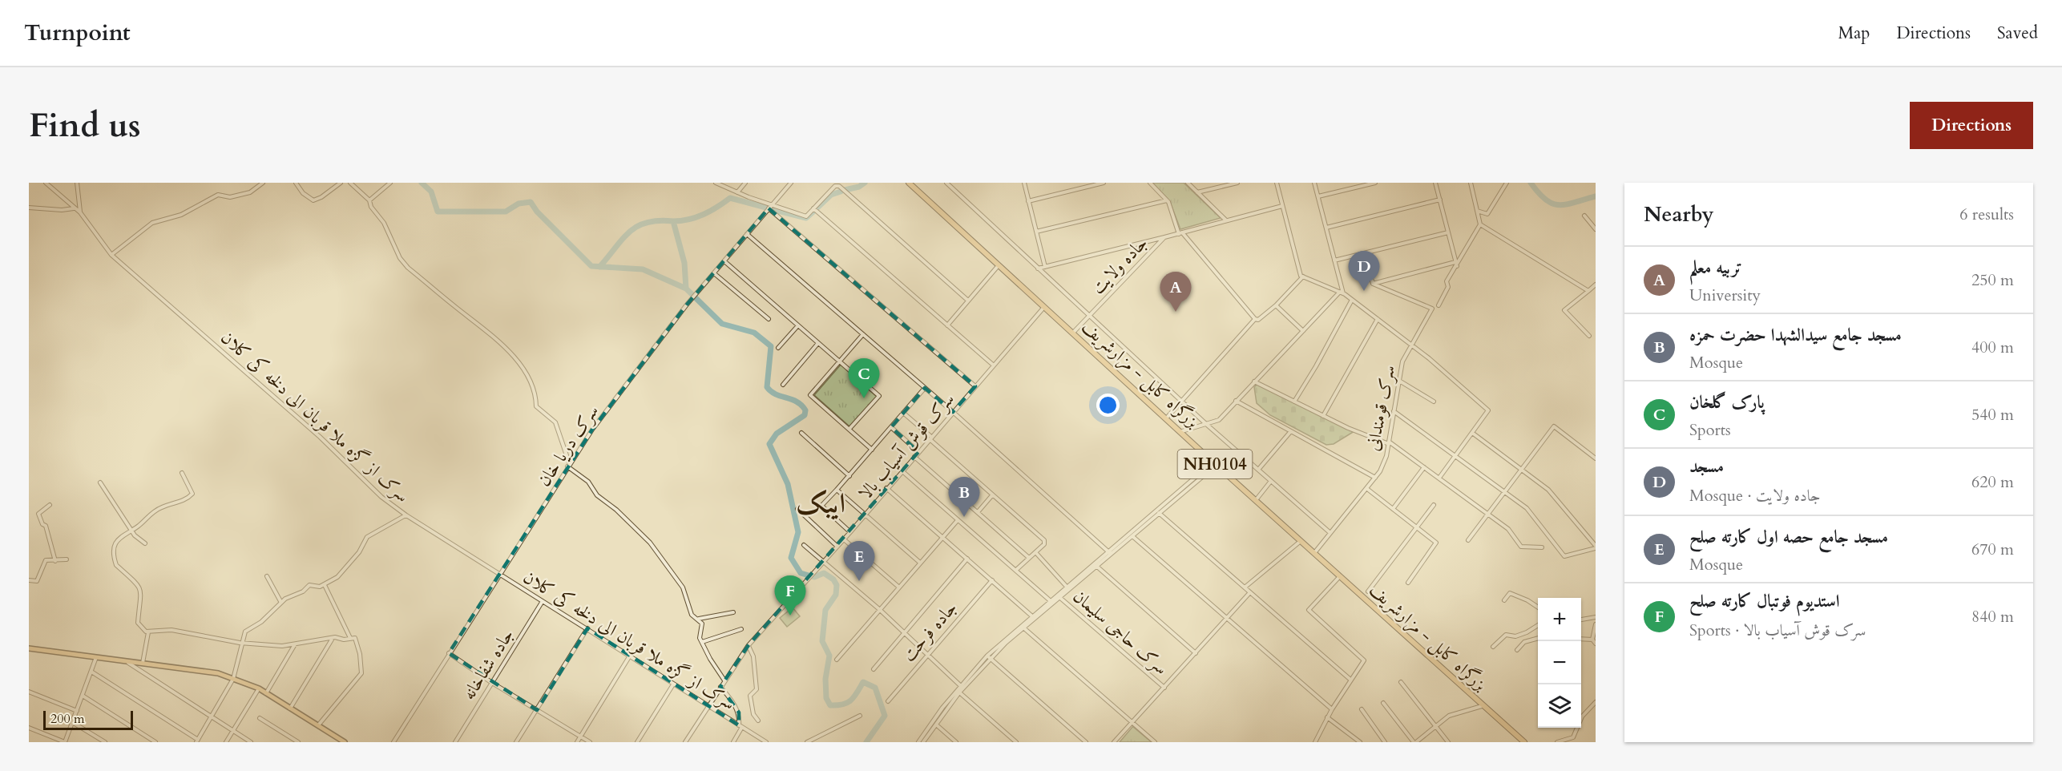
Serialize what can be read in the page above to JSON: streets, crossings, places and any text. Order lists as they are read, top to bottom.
{
  "streets": {
    "highway": ["بزرگراه کابل - مزارشریف", "NH0104"],
    "street": [
      "جاده ولایت",
      "سرک قومندانی",
      "سرک از گزه ملا قربان الی دلخه کی کلان",
      "سرک دریا خان",
      "سرک قوش آسیاب بالا",
      "جاده فرحت",
      "سرک حاجی سلیمان",
      "جاده شفاخانه"
    ]
  },
  "crossings": [
    ["جاده ولایت", "بزرگراه کابل - مزارشریف"],
    ["بزرگراه کابل - مزارشریف", "سرک قومندانی"],
    ["بزرگراه کابل - مزارشریف", "سرک قوش آسیاب بالا"],
    ["سرک از گزه ملا قربان الی دلخه کی کلان", "سرک دریا خان"],
    ["سرک از گزه ملا قربان الی دلخه کی کلان", "سرک قوش آسیاب بالا"],
    ["سرک از گزه ملا قربان الی دلخه کی کلان", "جاده شفاخانه"]
  ],
  "districts": ["ایبک"],
  "scale_bar": "200 m",
  "page": {
    "header": "Turnpoint",
    "nav": ["Map", "Directions", "Saved"],
    "buttons": "Directions",
    "title": "Find us",
    "heading": ["Nearby", "6 results"],
    "list": [
      {
        "mark": "A",
        "name": "تربیه معلم",
        "note": "University",
        "value": "250 m"
      },
      {
        "mark": "B",
        "name": "مسجد جامع سیدالشهدا حضرت حمزه",
        "note": "Mosque",
        "value": "400 m"
      },
      {
        "mark": "C",
        "name": "پارک گلخان",
        "note": "Sports",
        "value": "540 m"
      },
      {
        "mark": "D",
        "name": "مسجد",
        "note": "Mosque · جاده ولایت",
        "value": "620 m"
      },
      {
        "mark": "E",
        "name": "مسجد جامع حصه اول کارته صلح",
        "note": "Mosque",
        "value": "670 m"
      },
      {
        "mark": "F",
        "name": "استدیوم فوتبال کارته صلح",
        "note": "Sports · سرک قوش آسیاب بالا",
        "value": "840 m"
      }
    ],
    "pins": [
      "D",
      "A",
      "C",
      "B",
      "E",
      "F"
    ],
    "map_buttons": ["+", "−"],
    "scale": "200 m"
  }
}
